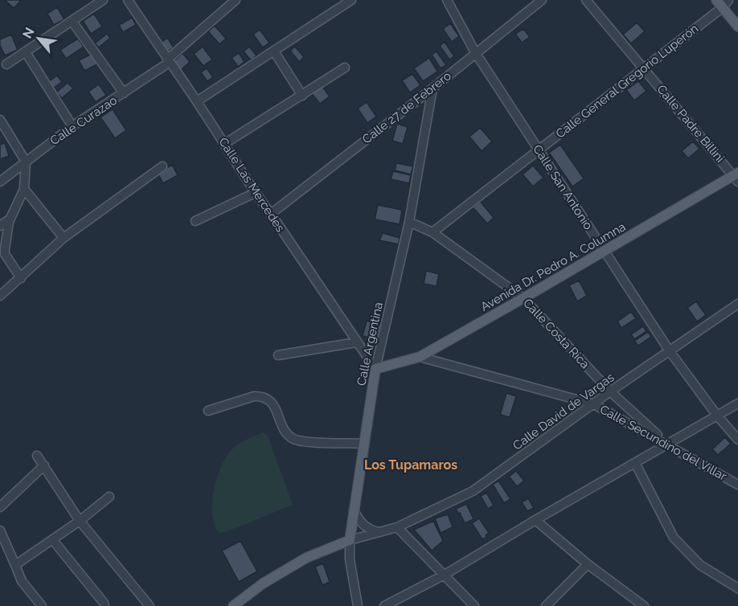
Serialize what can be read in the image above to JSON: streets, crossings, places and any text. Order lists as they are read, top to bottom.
{
  "streets": {
    "main road": ["Avenida Dr. Pedro A. Columna", "Calle Argentina"],
    "street": [
      "Calle General Gregorio Luperón",
      "Calle 27 de Febrero",
      "Calle Curazao",
      "Calle Padre Billini",
      "Calle Las Mercedes",
      "Calle San Antonio",
      "Calle Costa Rica",
      "Calle David de Vargas",
      "Calle Secundino del Villar"
    ]
  },
  "crossings": [
    ["Calle General Gregorio Luperón", "Calle Padre Billini"],
    ["Calle General Gregorio Luperón", "Calle San Antonio"],
    ["Calle General Gregorio Luperón", "Calle Costa Rica"],
    ["Calle 27 de Febrero", "Calle Las Mercedes"],
    ["Calle 27 de Febrero", "Calle San Antonio"],
    ["Calle 27 de Febrero", "Calle Argentina"],
    ["Calle Curazao", "Calle Las Mercedes"],
    ["Calle Padre Billini", "Avenida Dr. Pedro A. Columna"],
    ["Calle Las Mercedes", "Avenida Dr. Pedro A. Columna"],
    ["Calle Las Mercedes", "Calle Argentina"],
    ["Calle San Antonio", "Avenida Dr. Pedro A. Columna"],
    ["Calle San Antonio", "Calle David de Vargas"],
    ["Avenida Dr. Pedro A. Columna", "Calle Costa Rica"],
    ["Avenida Dr. Pedro A. Columna", "Calle Argentina"],
    ["Avenida Dr. Pedro A. Columna", "Calle Secundino del Villar"],
    ["Calle Costa Rica", "Calle Argentina"],
    ["Calle Costa Rica", "Calle David de Vargas"],
    ["Calle Costa Rica", "Calle Secundino del Villar"],
    ["Calle Argentina", "Calle David de Vargas"],
    ["Calle David de Vargas", "Calle Secundino del Villar"]
  ],
  "districts": ["Los Tupamaros"],
  "north": "top left"
}
